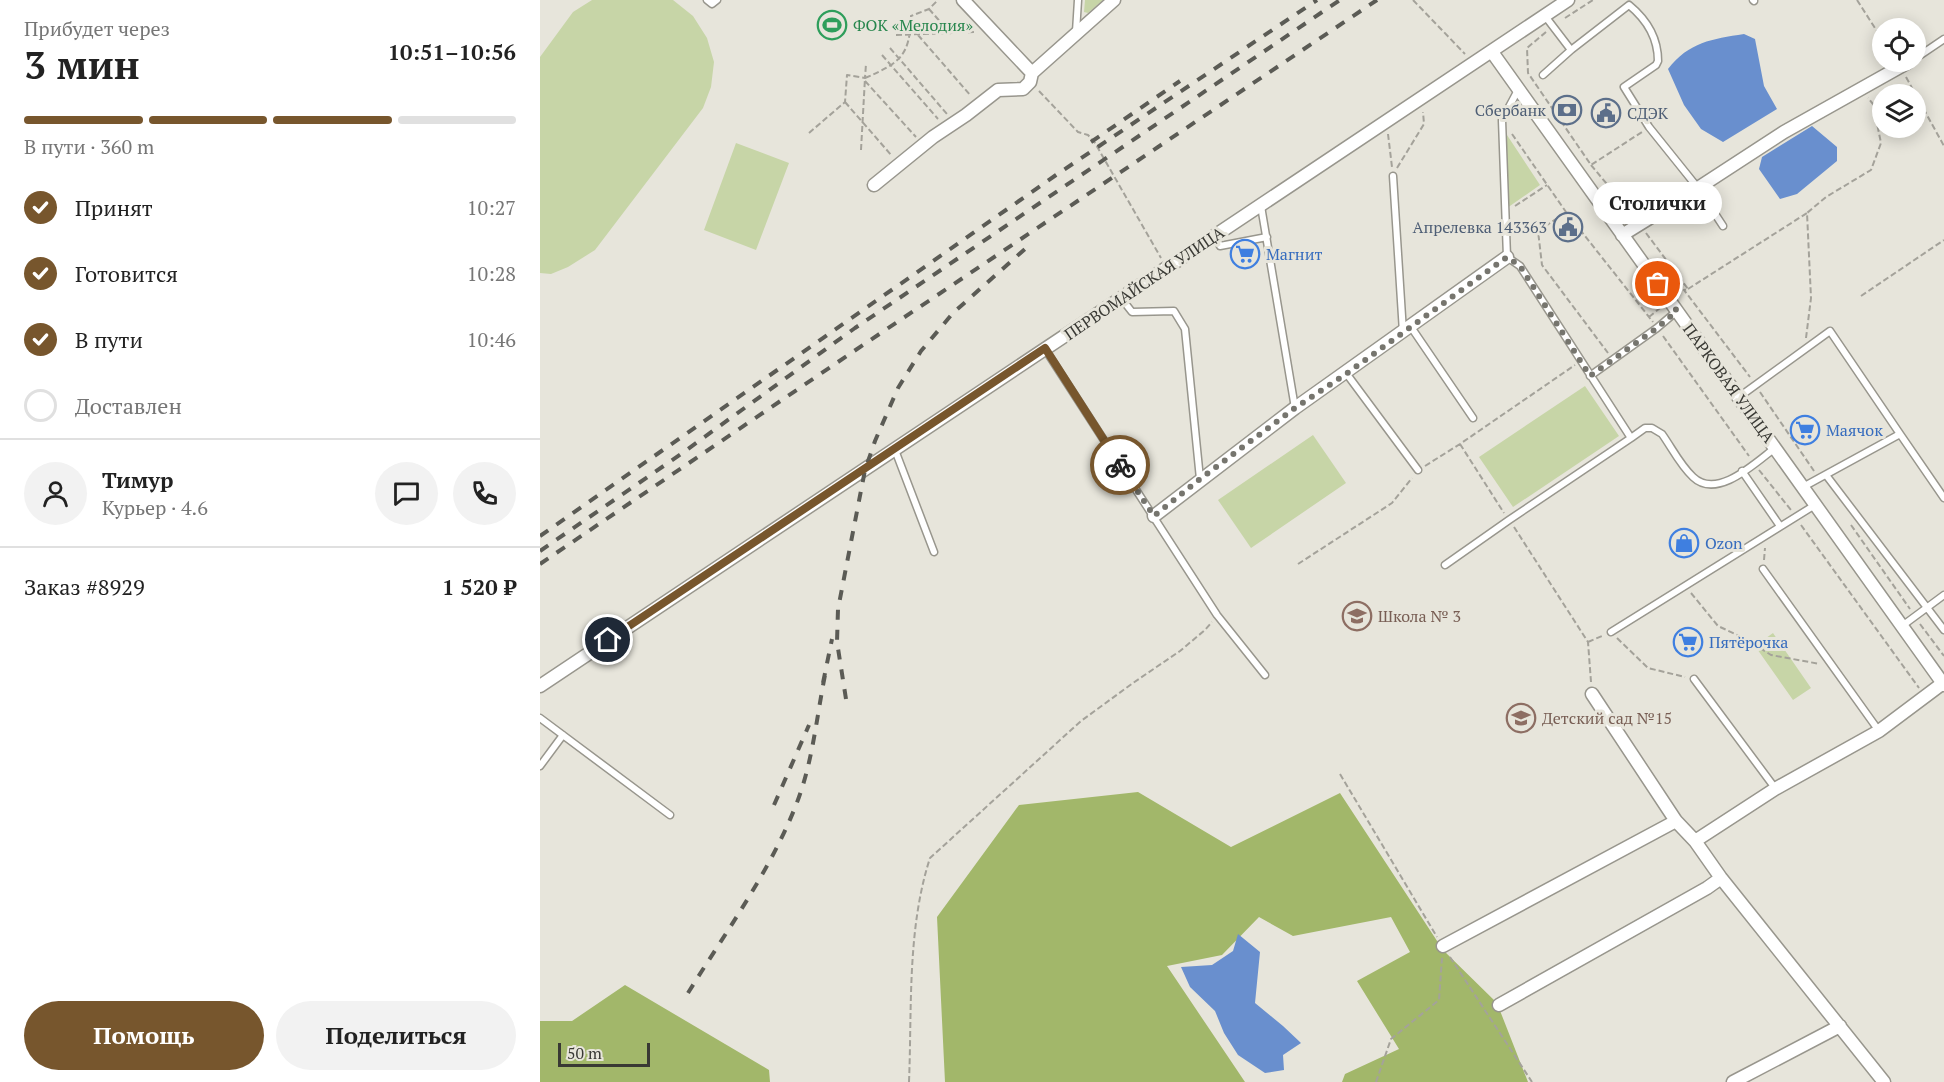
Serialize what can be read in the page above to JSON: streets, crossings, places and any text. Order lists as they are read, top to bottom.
{
  "streets": {
    "street": ["ПЕРВОМАЙСКАЯ УЛИЦА", "ПАРКОВАЯ УЛИЦА"]
  },
  "crossings": [
    ["ПЕРВОМАЙСКАЯ УЛИЦА", "ПАРКОВАЯ УЛИЦА"]
  ],
  "places": {
    "sports": ["ФОК «Мелодия»"],
    "bank": ["Сбербанк"],
    "public building": ["СДЭК", "Апрелевка 143363"],
    "supermarket": ["Магнит", "Маячок", "Пятёрочка"],
    "other": ["Столички"],
    "shop": ["Ozon"],
    "school or university": ["Школа № 3", "Детский сад №15"]
  },
  "scale_bar": "50 m",
  "page": {
    "heading": ["3 мин", "Прибудет через", "10:51–10:56"],
    "panel": [
      "Тимур",
      "Курьер · 4.6",
      "Заказ #8929",
      "1 520 ₽"
    ],
    "bar": "В пути · 360 m",
    "list": [
      ["Принят", "10:27"],
      ["Готовится", "10:28"],
      ["В пути", "10:46"],
      "Доставлен"
    ],
    "bubble": "Столички",
    "buttons": ["Помощь", "Поделиться"],
    "scale": "50 m"
  }
}
